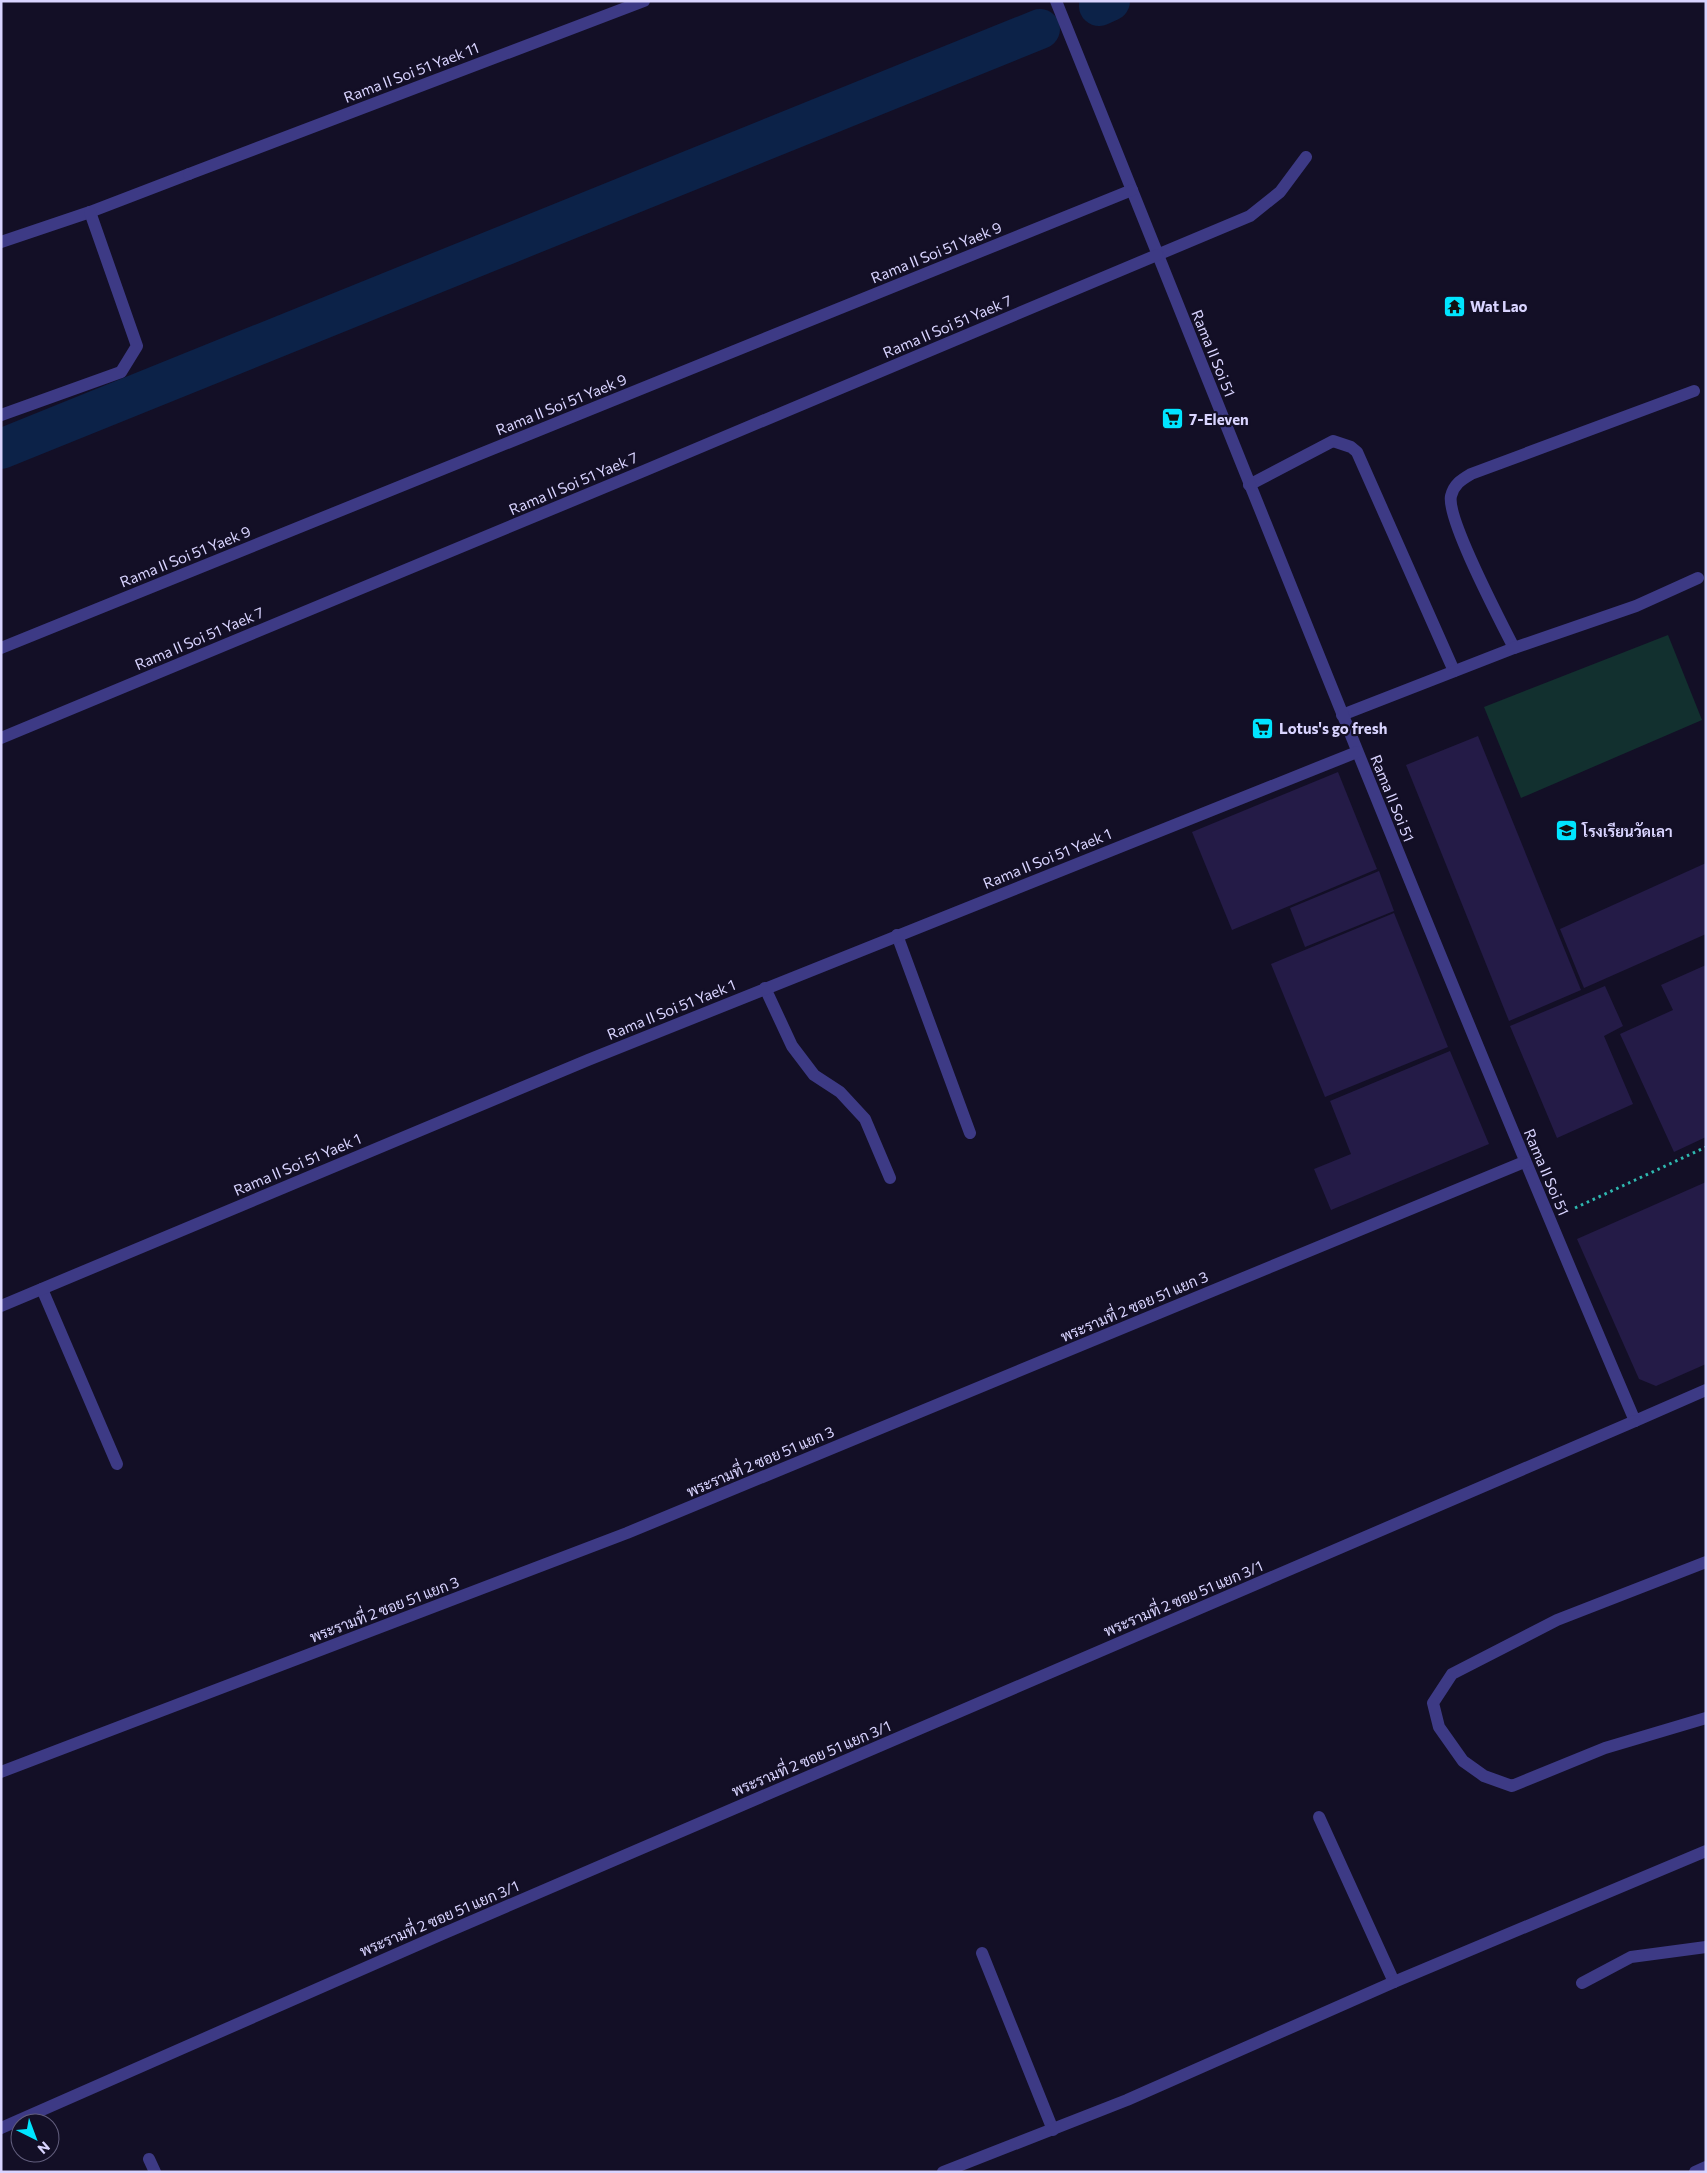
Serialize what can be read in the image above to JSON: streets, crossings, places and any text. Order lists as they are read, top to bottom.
{
  "streets": {
    "street": [
      "Rama II Soi 51 Yaek 11",
      "Rama II Soi 51 Yaek 9",
      "Rama II Soi 51 Yaek 7",
      "Rama II Soi 51",
      "Rama II Soi 51 Yaek 1",
      "พระรามที่ 2 ซอย 51 แยก 3",
      "พระรามที่ 2 ซอย 51 แยก 3/1"
    ]
  },
  "crossings": [
    ["Rama II Soi 51 Yaek 9", "Rama II Soi 51"],
    ["Rama II Soi 51 Yaek 7", "Rama II Soi 51"],
    ["Rama II Soi 51", "Rama II Soi 51 Yaek 1"],
    ["Rama II Soi 51", "พระรามที่ 2 ซอย 51 แยก 3"],
    ["Rama II Soi 51", "พระรามที่ 2 ซอย 51 แยก 3/1"]
  ],
  "places": {
    "temple": ["Wat Lao"],
    "supermarket": ["7-Eleven", "Lotus's go fresh"],
    "school or university": ["โรงเรียนวัดเลา"]
  },
  "north": "bottom right"
}
